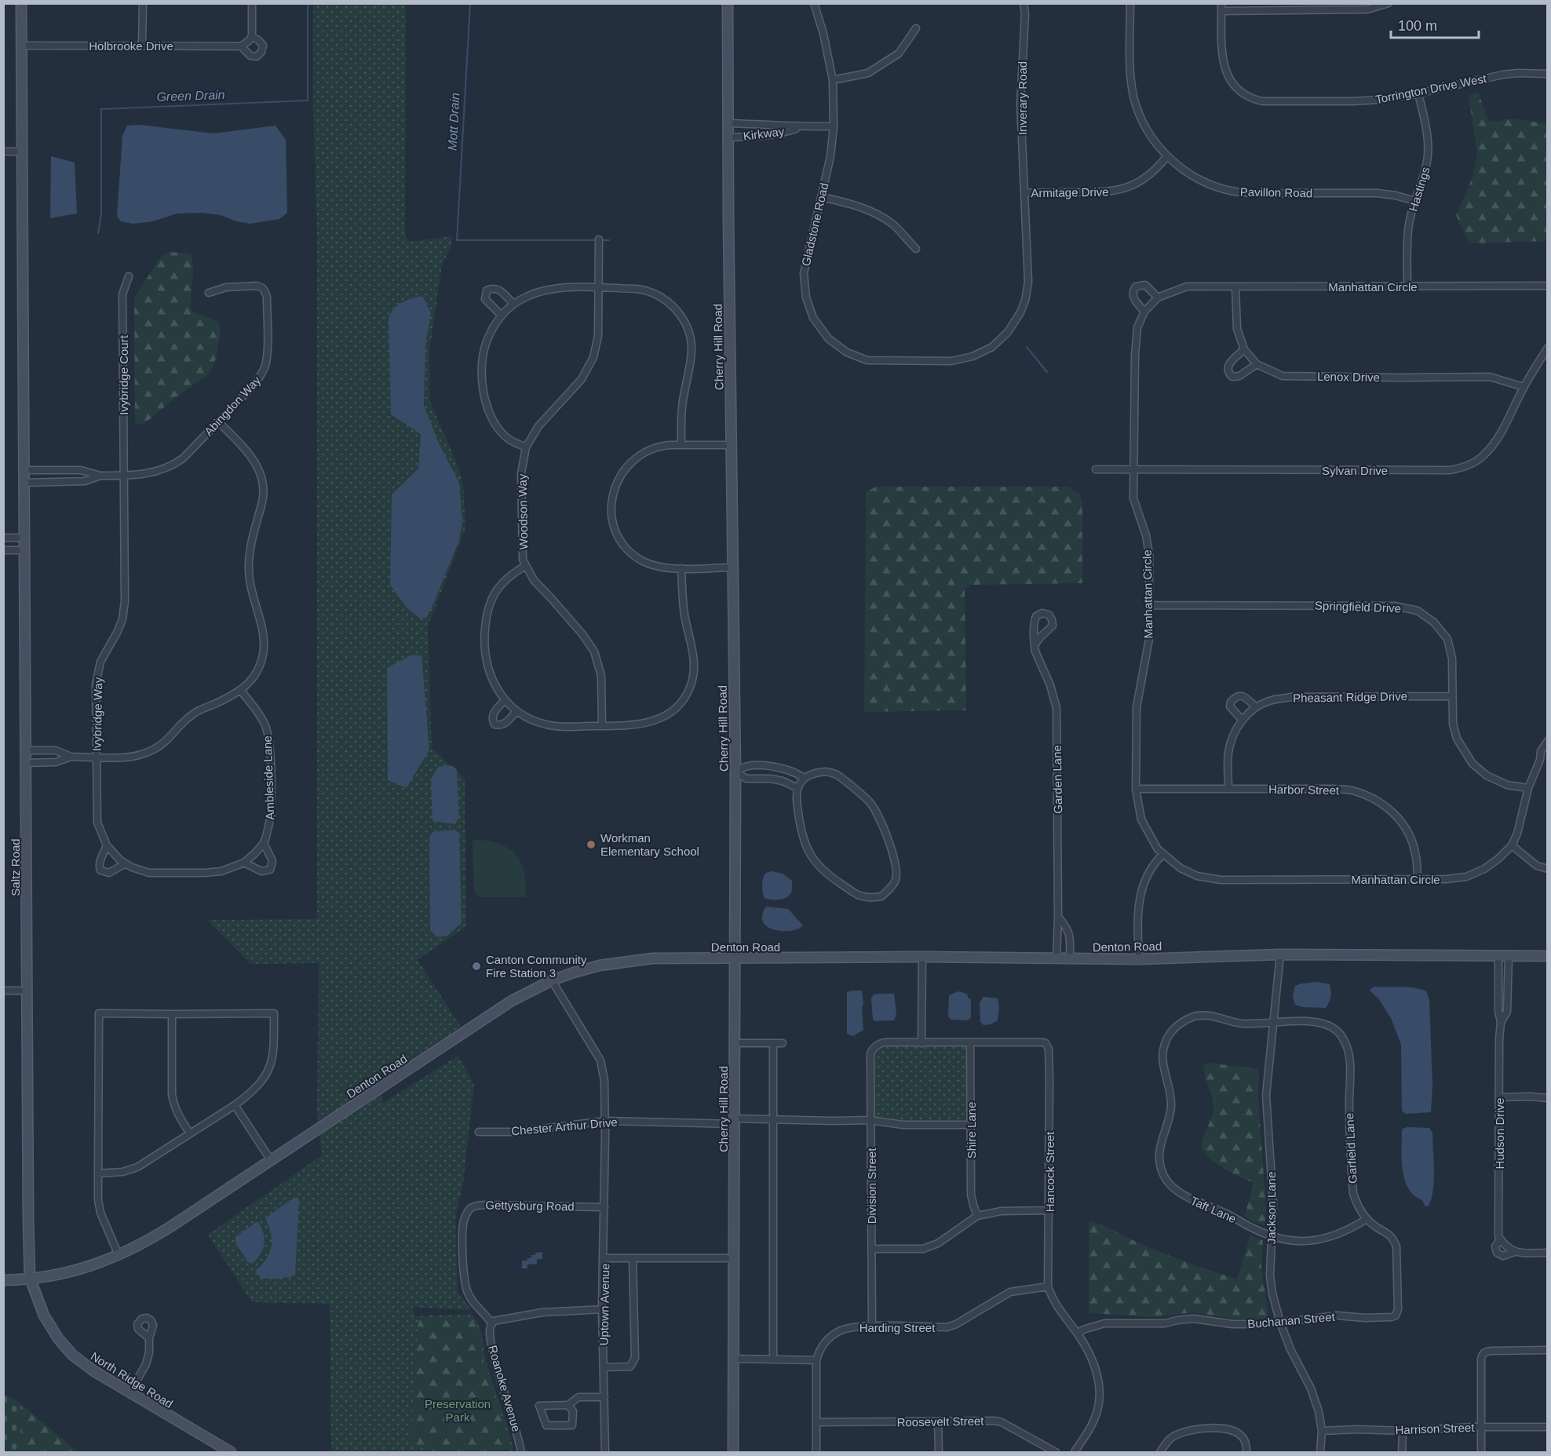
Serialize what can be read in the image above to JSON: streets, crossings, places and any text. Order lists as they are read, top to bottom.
{
  "streets": {
    "street": [
      "Holbrooke Drive",
      "Torrington Drive West",
      "Inverary Road",
      "Kirkway",
      "Hastings",
      "Armitage Drive",
      "Pavillon Road",
      "Gladstone Road",
      "Manhattan Circle",
      "Cherry Hill Road",
      "Ivybridge Court",
      "Lenox Drive",
      "Abingdon Way",
      "Sylvan Drive",
      "Woodson Way",
      "Springfield Drive",
      "Pheasant Ridge Drive",
      "Ivybridge Way",
      "Ambleside Lane",
      "Garden Lane",
      "Harbor Street",
      "Saltz Road",
      "Denton Road",
      "Chester Arthur Drive",
      "Shire Lane",
      "Hudson Drive",
      "Garfield Lane",
      "Hancock Street",
      "Division Street",
      "Gettysburg Road",
      "Jackson Lane",
      "Taft Lane",
      "Uptown Avenue",
      "Buchanan Street",
      "Harding Street",
      "North Ridge Road",
      "Roanoke Avenue",
      "Roosevelt Street",
      "Harrison Street"
    ]
  },
  "crossings": [
    ["Holbrooke Drive", "Saltz Road"],
    ["Torrington Drive West", "Hastings"],
    ["Inverary Road", "Armitage Drive"],
    ["Kirkway", "Gladstone Road"],
    ["Kirkway", "Cherry Hill Road"],
    ["Hastings", "Pavillon Road"],
    ["Hastings", "Manhattan Circle"],
    ["Armitage Drive", "Pavillon Road"],
    ["Armitage Drive", "Gladstone Road"],
    ["Manhattan Circle", "Lenox Drive"],
    ["Manhattan Circle", "Sylvan Drive"],
    ["Manhattan Circle", "Springfield Drive"],
    ["Manhattan Circle", "Harbor Street"],
    ["Cherry Hill Road", "Denton Road"],
    ["Cherry Hill Road", "Chester Arthur Drive"],
    ["Cherry Hill Road", "Uptown Avenue"],
    ["Ivybridge Court", "Abingdon Way"],
    ["Ivybridge Court", "Ivybridge Way"],
    ["Lenox Drive", "Sylvan Drive"],
    ["Abingdon Way", "Ivybridge Way"],
    ["Springfield Drive", "Pheasant Ridge Drive"],
    ["Pheasant Ridge Drive", "Harbor Street"],
    ["Garden Lane", "Denton Road"],
    ["Saltz Road", "Denton Road"],
    ["Saltz Road", "North Ridge Road"],
    ["Denton Road", "Hudson Drive"],
    ["Denton Road", "Jackson Lane"],
    ["Denton Road", "North Ridge Road"],
    ["Chester Arthur Drive", "Shire Lane"],
    ["Chester Arthur Drive", "Division Street"],
    ["Shire Lane", "Hancock Street"],
    ["Garfield Lane", "Jackson Lane"],
    ["Garfield Lane", "Taft Lane"],
    ["Garfield Lane", "Buchanan Street"],
    ["Hancock Street", "Division Street"],
    ["Hancock Street", "Buchanan Street"],
    ["Hancock Street", "Harding Street"],
    ["Division Street", "Harding Street"],
    ["Gettysburg Road", "Roanoke Avenue"],
    ["Jackson Lane", "Taft Lane"],
    ["Jackson Lane", "Buchanan Street"],
    ["Jackson Lane", "Harrison Street"],
    ["Harding Street", "Roosevelt Street"]
  ],
  "water": ["Green Drain", "Mott Drain"],
  "parks": ["Preservation Park"],
  "places": ["Workman Elementary School", "Canton Community Fire Station 3"],
  "scale_bar": "100 m"
}
